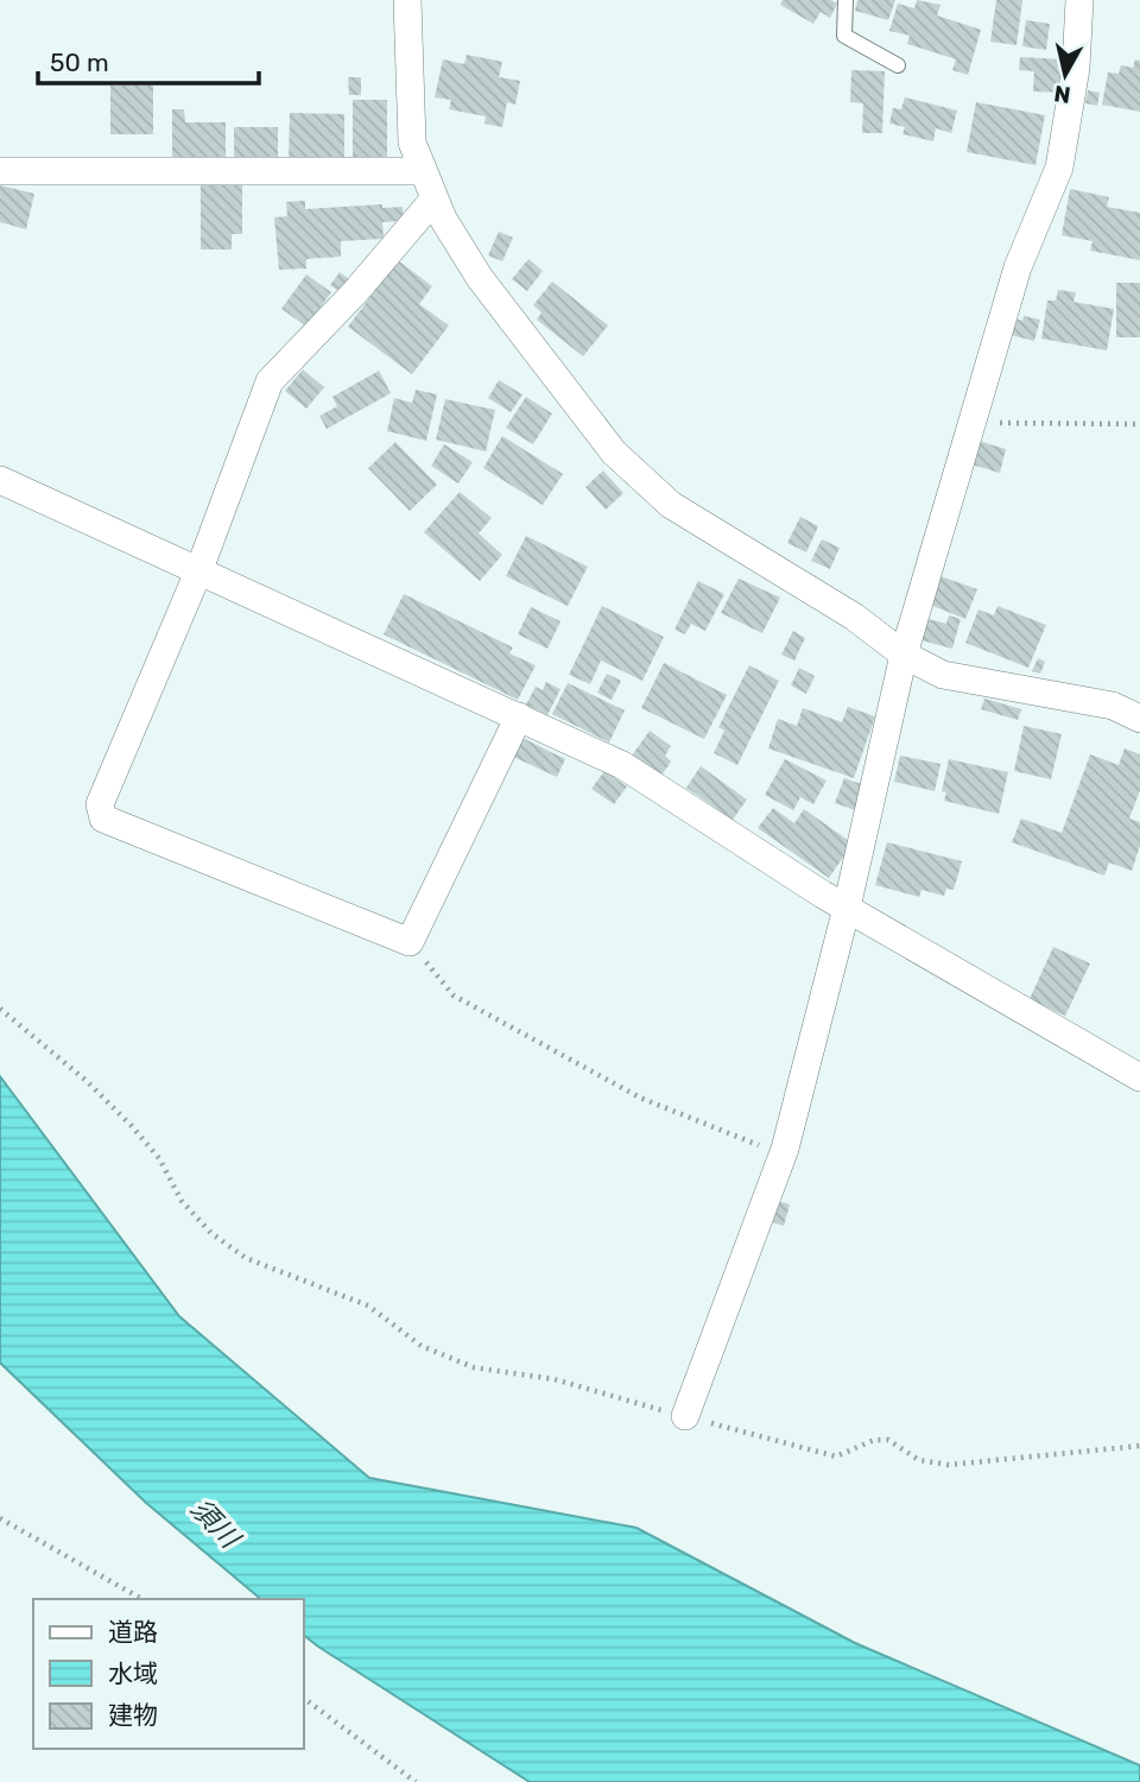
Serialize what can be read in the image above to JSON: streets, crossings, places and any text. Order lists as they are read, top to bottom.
{
  "water": ["須川"],
  "legend": ["道路", "水域", "建物"],
  "scale_bar": "50 m",
  "north": "bottom"
}
